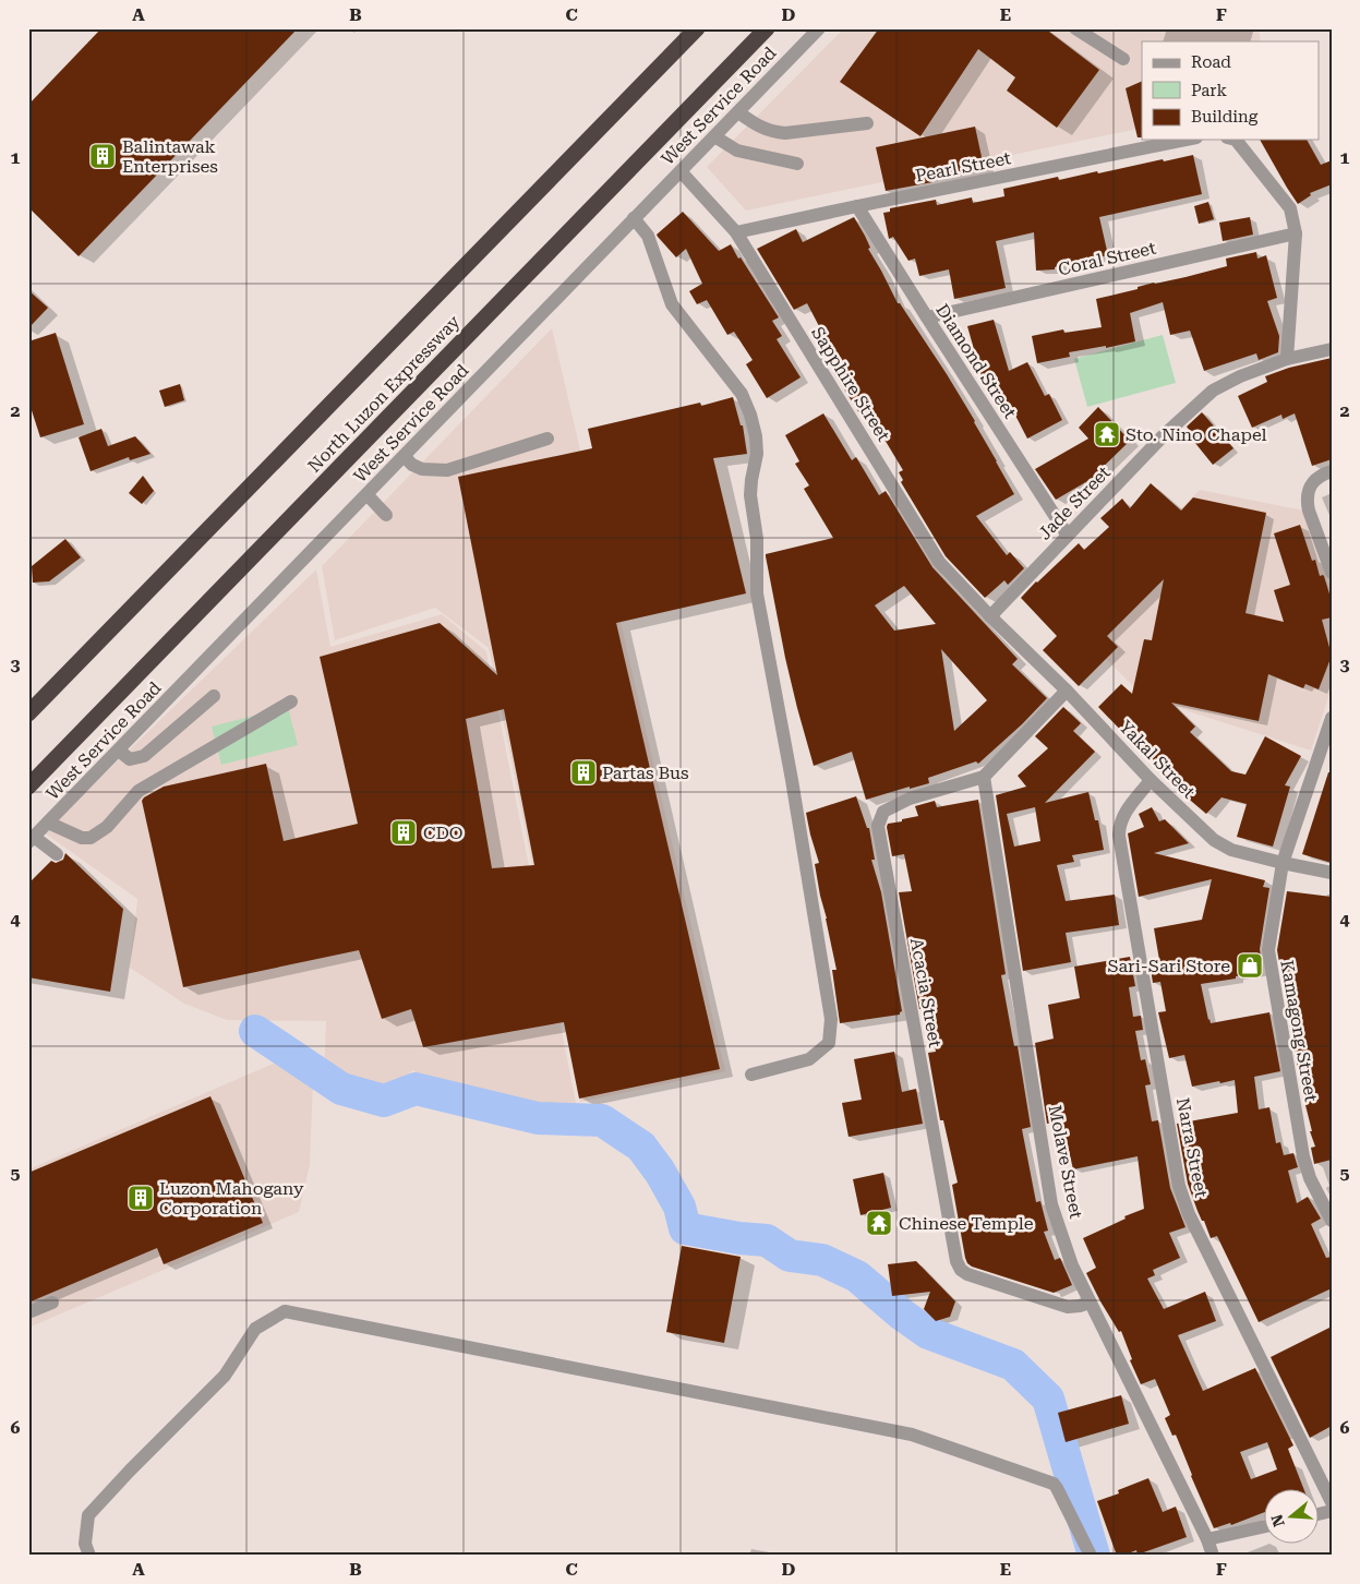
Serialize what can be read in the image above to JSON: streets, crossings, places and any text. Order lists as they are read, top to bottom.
{
  "streets": {
    "highway": ["North Luzon Expressway"],
    "street": [
      "West Service Road",
      "Pearl Street",
      "Coral Street",
      "Diamond Street",
      "Sapphire Street",
      "Jade Street",
      "Yakal Street",
      "Acacia Street",
      "Kamagong Street",
      "Narra Street",
      "Molave Street"
    ]
  },
  "crossings": [
    ["West Service Road", "Sapphire Street"],
    ["Pearl Street", "Diamond Street"],
    ["Pearl Street", "Sapphire Street"],
    ["Coral Street", "Diamond Street"],
    ["Diamond Street", "Jade Street"],
    ["Sapphire Street", "Jade Street"],
    ["Sapphire Street", "Yakal Street"],
    ["Jade Street", "Yakal Street"],
    ["Yakal Street", "Acacia Street"],
    ["Yakal Street", "Kamagong Street"],
    ["Yakal Street", "Narra Street"],
    ["Acacia Street", "Molave Street"]
  ],
  "places": {
    "building": [
      "Balintawak Enterprises",
      "Partas Bus",
      "CDO",
      "Luzon Mahogany Corporation"
    ],
    "temple": ["Sto. Nino Chapel", "Chinese Temple"],
    "shop": ["Sari-Sari Store"]
  },
  "legend": ["Road", "Park", "Building"],
  "north": "left",
  "grid": {
    "columns": [
      "A",
      "B",
      "C",
      "D",
      "E",
      "F"
    ],
    "rows": [
      "1",
      "2",
      "3",
      "4",
      "5",
      "6"
    ]
  }
}
